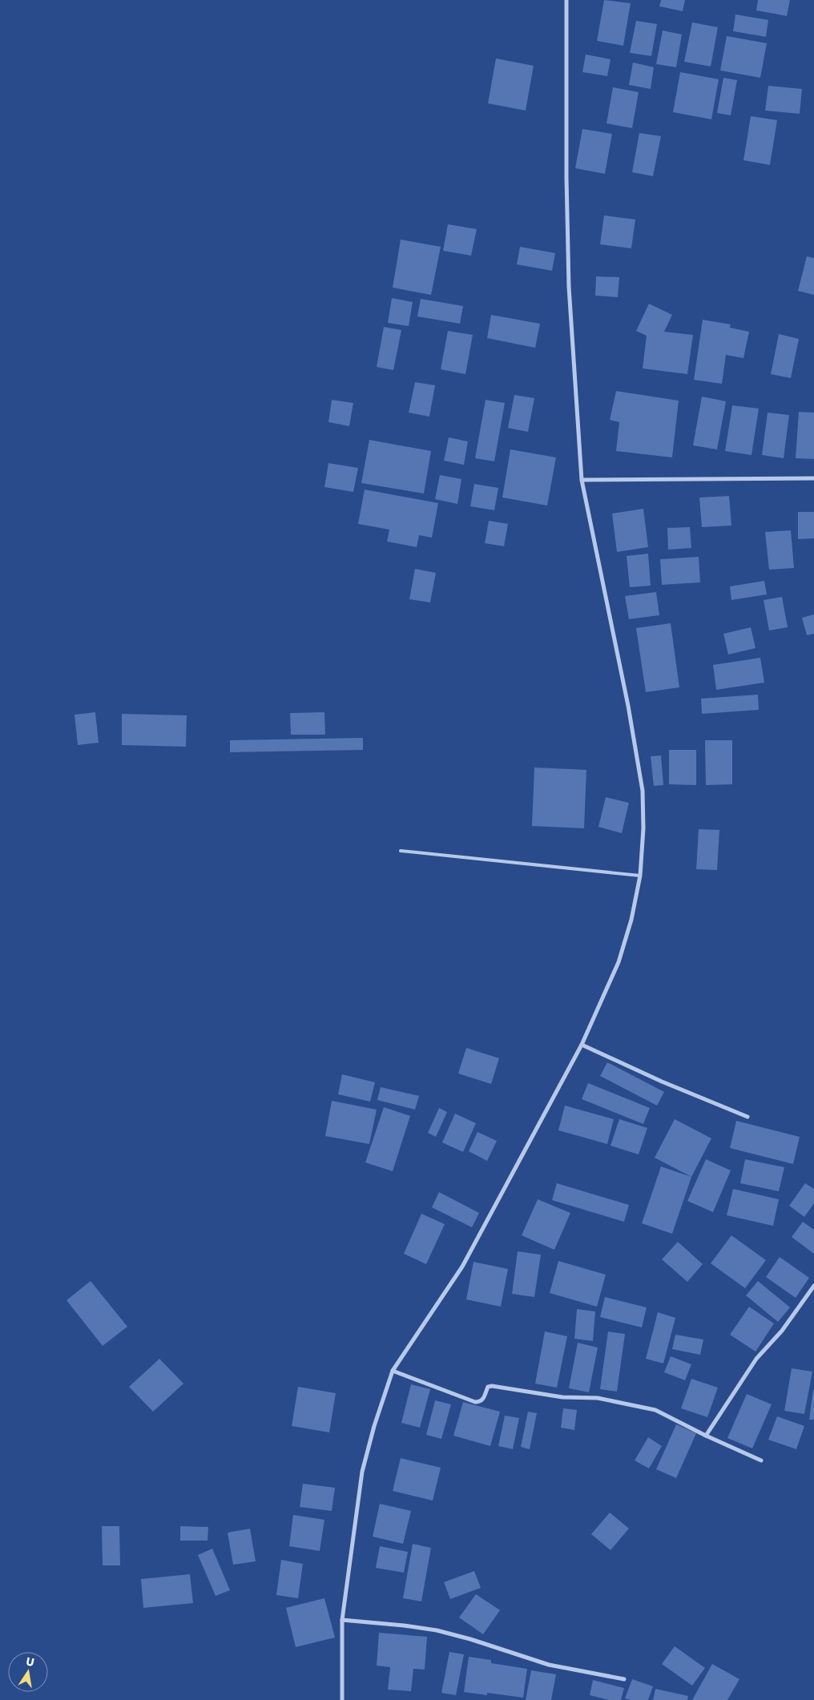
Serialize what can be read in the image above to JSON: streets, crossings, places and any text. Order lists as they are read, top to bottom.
{
  "north": "top"
}
